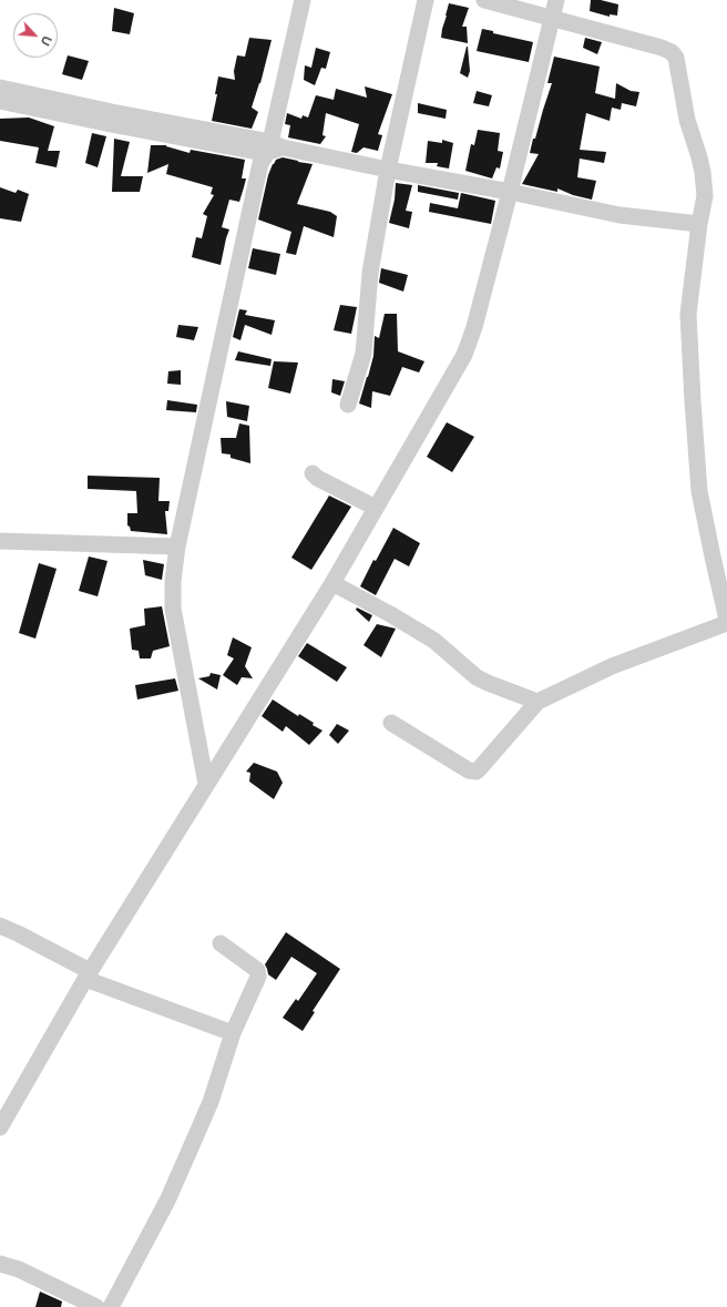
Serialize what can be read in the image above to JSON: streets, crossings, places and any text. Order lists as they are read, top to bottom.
{
  "north": "bottom right"
}
